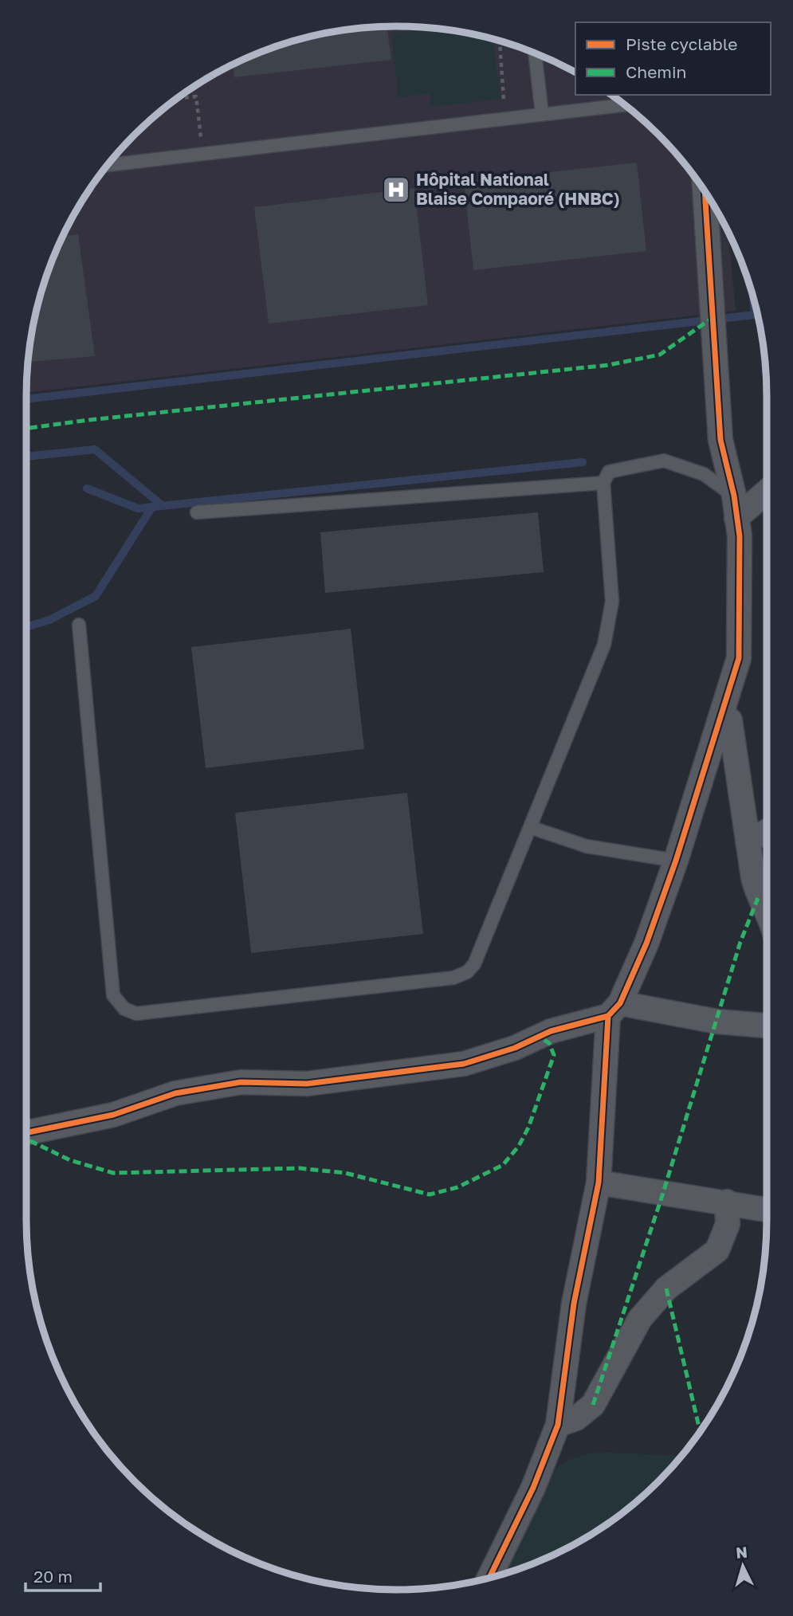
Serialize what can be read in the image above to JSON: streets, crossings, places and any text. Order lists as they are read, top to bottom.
{
  "places": {
    "hospital": ["Hôpital National Blaise Compaoré (HNBC)"]
  },
  "legend": ["Piste cyclable", "Chemin"],
  "scale_bar": "20 m",
  "north": "top"
}
